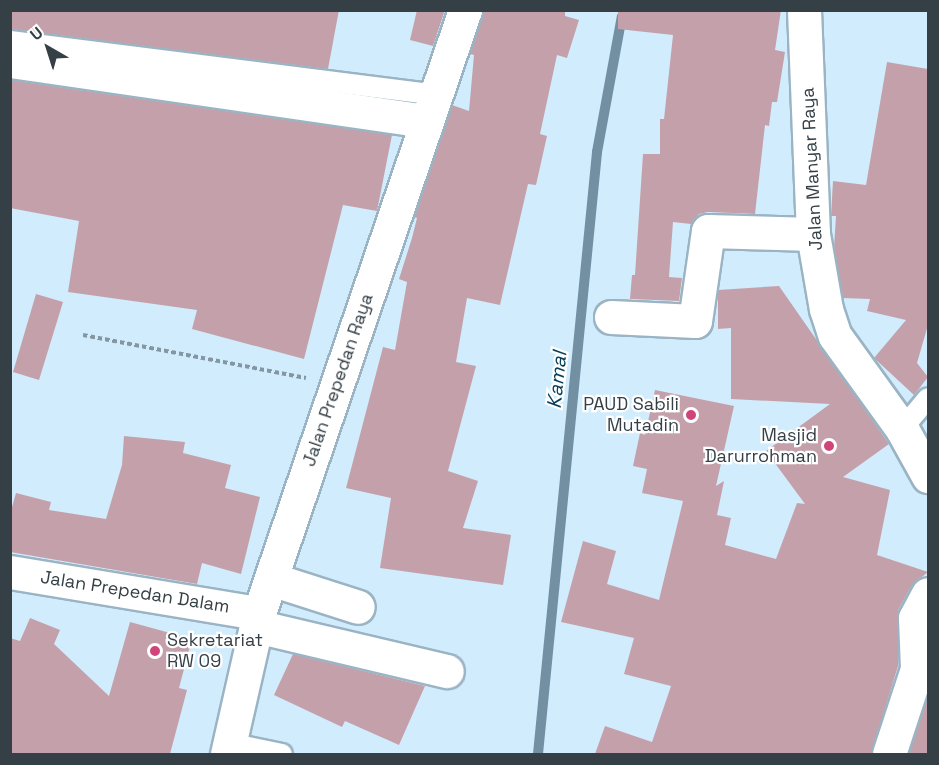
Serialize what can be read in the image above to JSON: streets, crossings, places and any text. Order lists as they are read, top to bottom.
{
  "streets": {
    "street": ["Jalan Manyar Raya", "Jalan Prepedan Raya", "Jalan Prepedan Dalam"]
  },
  "crossings": [
    ["Jalan Prepedan Raya", "Jalan Prepedan Dalam"]
  ],
  "water": ["Kamal"],
  "places": ["PAUD Sabili Mutadin", "Masjid Darurrohman", "Sekretariat RW 09"],
  "north": "top left"
}
